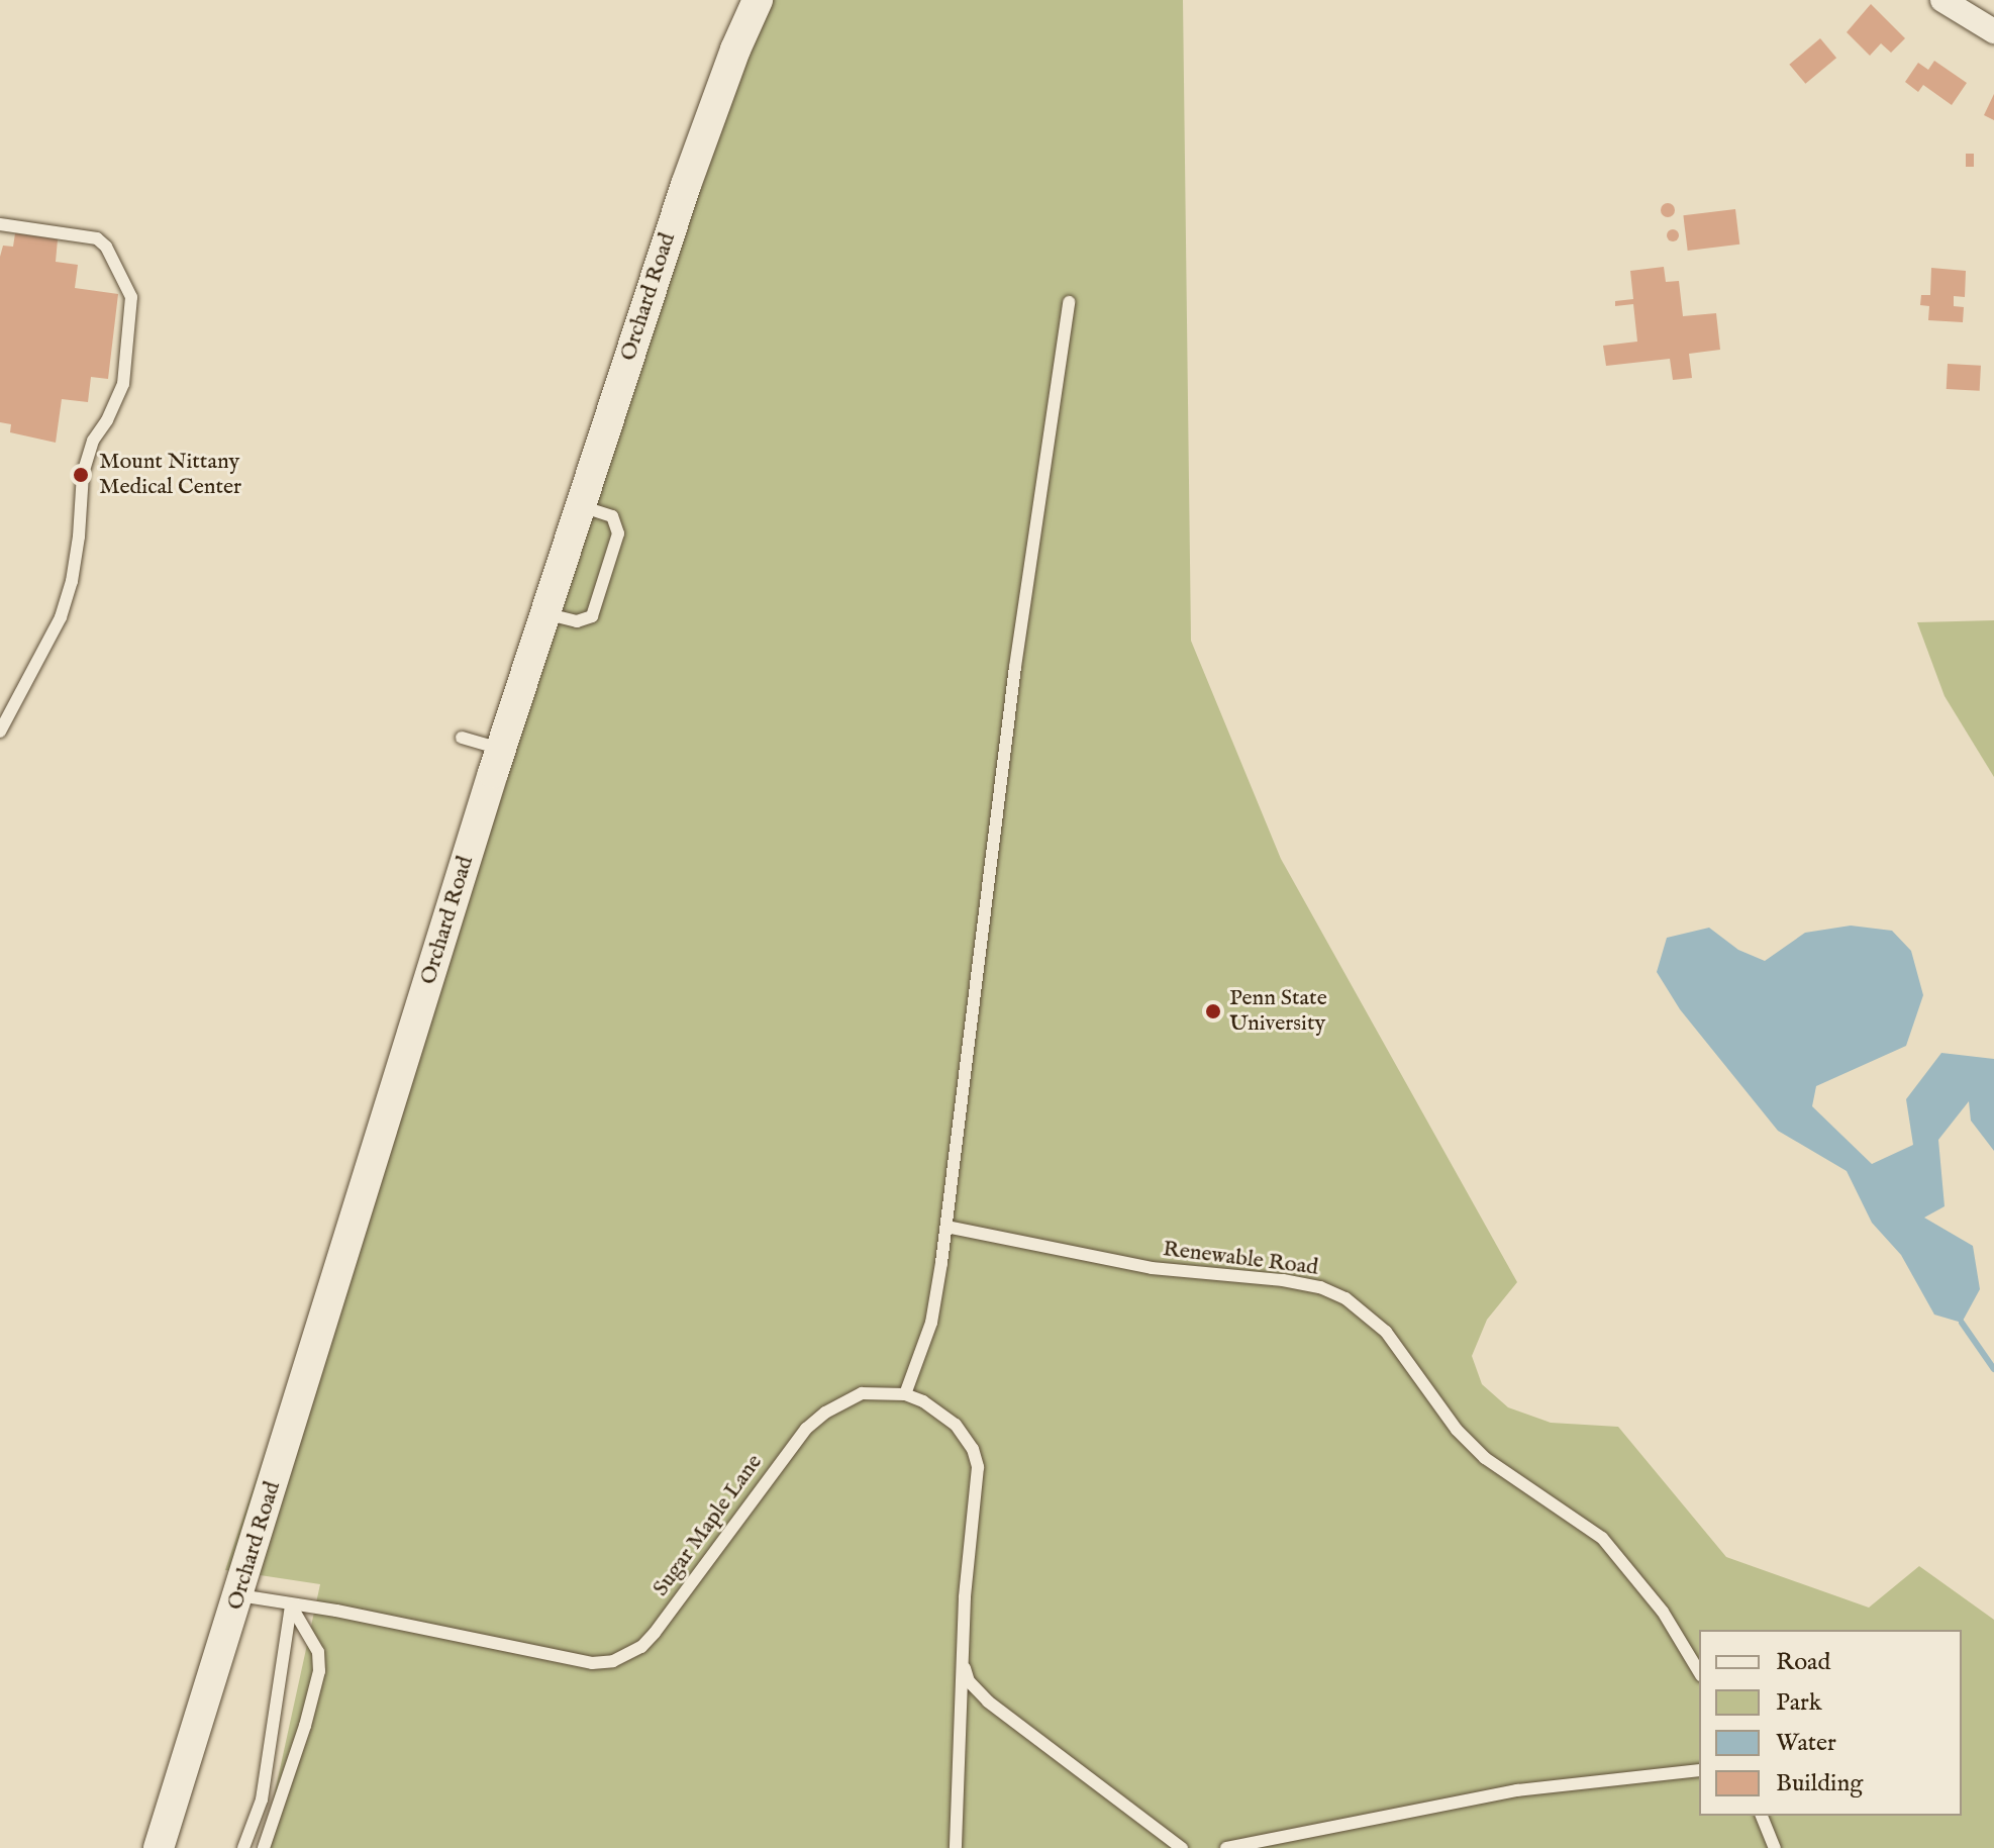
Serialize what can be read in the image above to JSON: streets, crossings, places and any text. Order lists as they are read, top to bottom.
{
  "streets": {
    "street": ["Orchard Road"],
    "lane": ["Renewable Road", "Sugar Maple Lane"]
  },
  "crossings": [
    ["Orchard Road", "Sugar Maple Lane"]
  ],
  "places": ["Mount Nittany Medical Center", "Penn State University"],
  "legend": [
    "Road",
    "Park",
    "Water",
    "Building"
  ]
}
